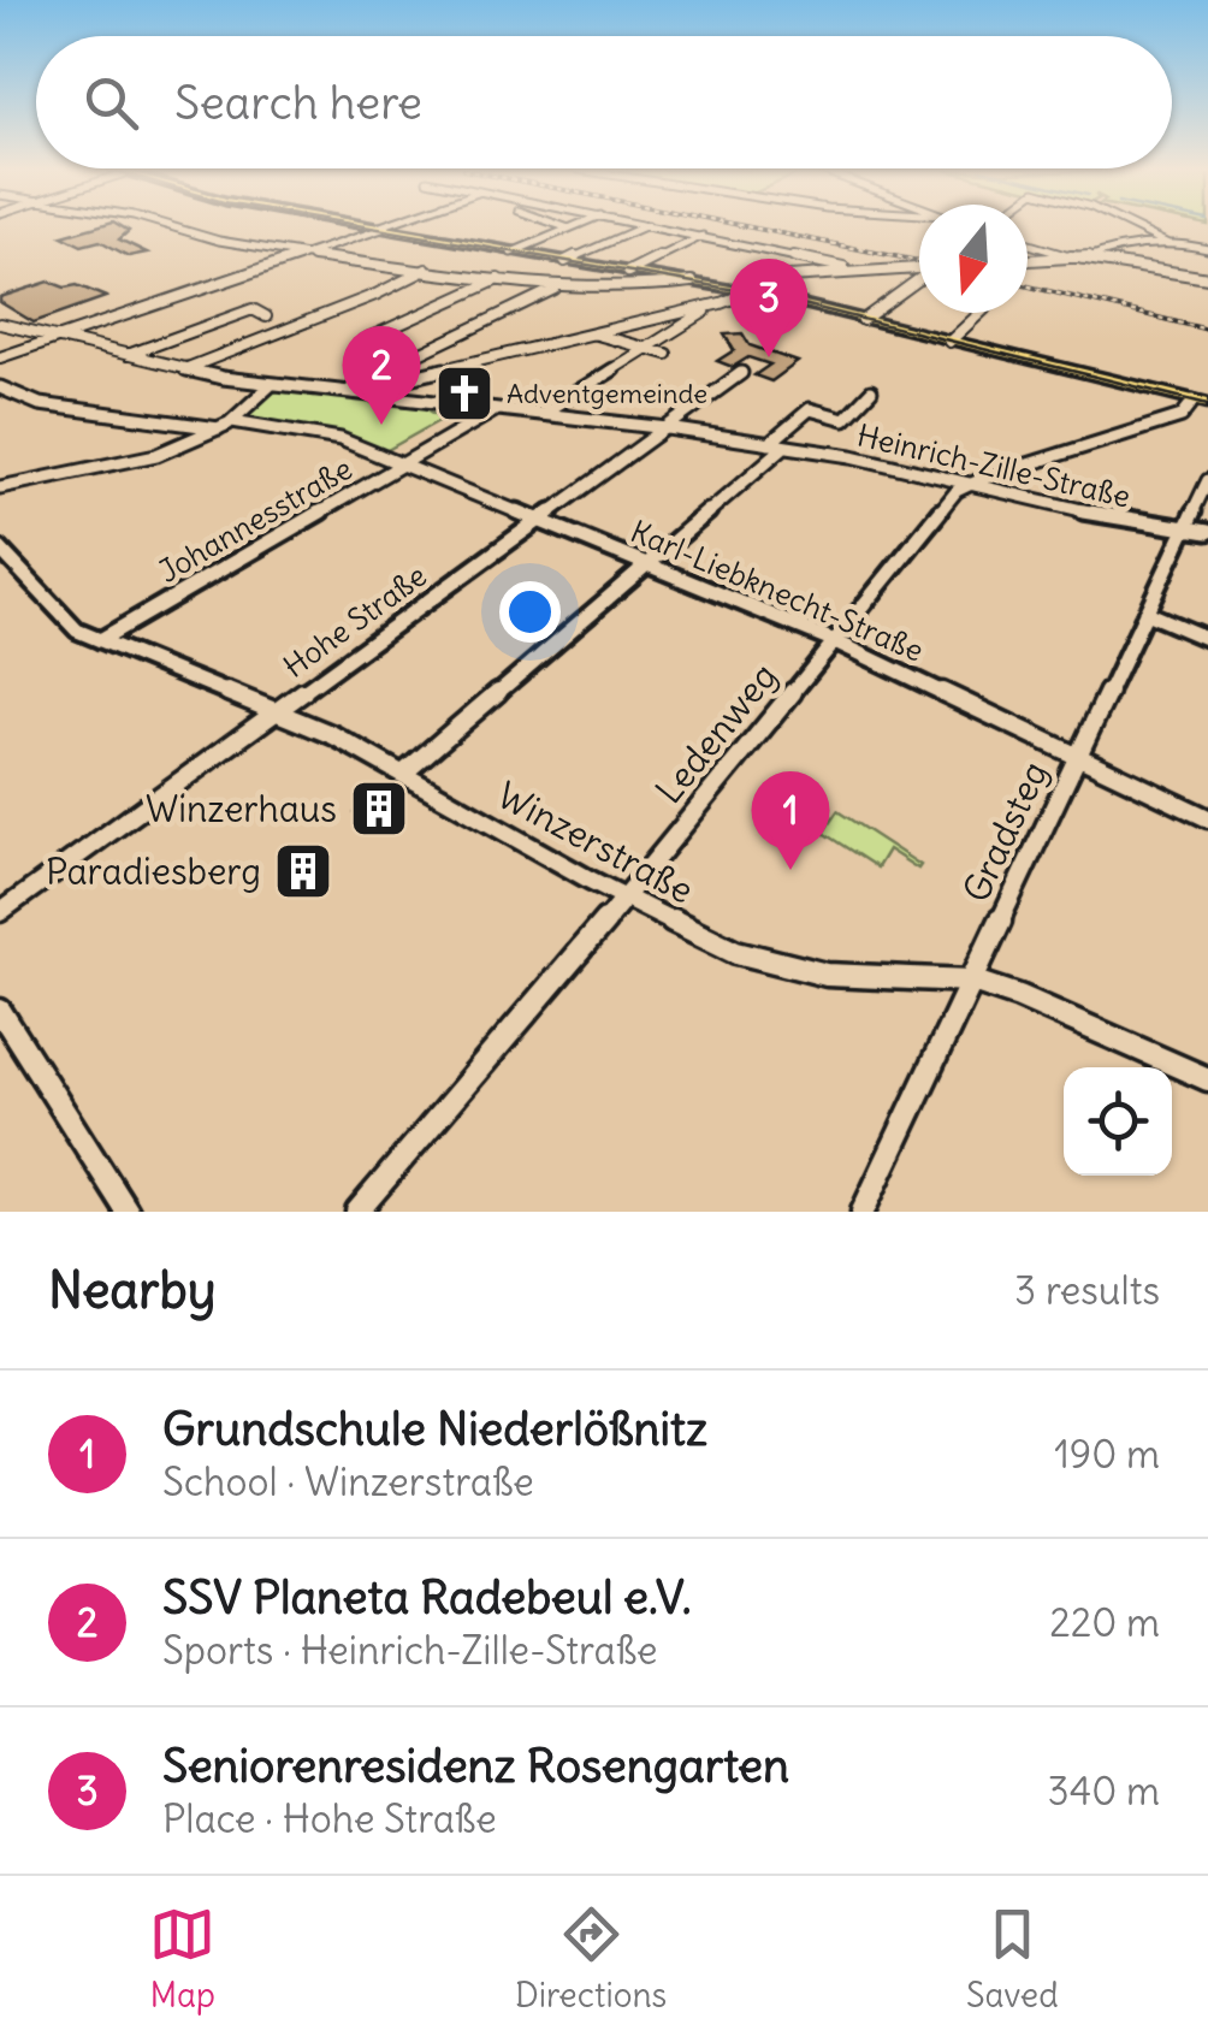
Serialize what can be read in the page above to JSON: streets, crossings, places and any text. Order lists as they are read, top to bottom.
{
  "streets": {
    "street": [
      "Heinrich-Zille-Straße",
      "Johannesstraße",
      "Karl-Liebknecht-Straße",
      "Hohe Straße",
      "Ledenweg",
      "Gradsteg",
      "Winzerstraße"
    ]
  },
  "crossings": [
    ["Heinrich-Zille-Straße", "Johannesstraße"],
    ["Heinrich-Zille-Straße", "Hohe Straße"],
    ["Heinrich-Zille-Straße", "Ledenweg"],
    ["Heinrich-Zille-Straße", "Gradsteg"],
    ["Johannesstraße", "Karl-Liebknecht-Straße"],
    ["Johannesstraße", "Winzerstraße"],
    ["Karl-Liebknecht-Straße", "Hohe Straße"],
    ["Karl-Liebknecht-Straße", "Ledenweg"],
    ["Karl-Liebknecht-Straße", "Gradsteg"],
    ["Hohe Straße", "Winzerstraße"],
    ["Ledenweg", "Winzerstraße"],
    ["Gradsteg", "Winzerstraße"]
  ],
  "places": {
    "church": ["Adventgemeinde"],
    "building": ["Winzerhaus", "Paradiesberg"]
  },
  "north": "bottom",
  "page": {
    "search": "Search here",
    "pins": ["3", "2", "1"],
    "heading": ["Nearby", "3 results"],
    "list": [
      {
        "mark": "1",
        "name": "Grundschule Niederlößnitz",
        "note": "School · Winzerstraße",
        "value": "190 m"
      },
      {
        "mark": "2",
        "name": "SSV Planeta Radebeul e.V.",
        "note": "Sports · Heinrich-Zille-Straße",
        "value": "220 m"
      },
      {
        "mark": "3",
        "name": "Seniorenresidenz Rosengarten",
        "note": "Place · Hohe Straße",
        "value": "340 m"
      }
    ],
    "nav": ["Map", "Directions", "Saved"]
  }
}
